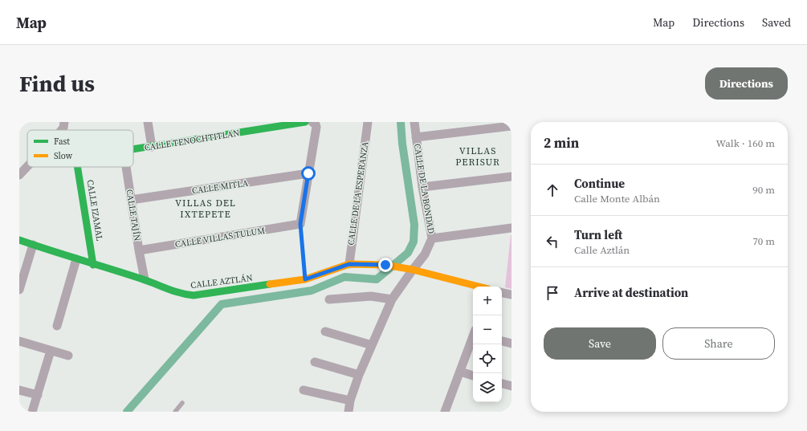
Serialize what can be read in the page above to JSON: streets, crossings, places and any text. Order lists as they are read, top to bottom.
{
  "streets": {
    "street": [
      "CALLE TENOCHTITLAN",
      "CALLE MITLA",
      "CALLE DE LA BONDAD",
      "CALLE DE LA ESPERANZA",
      "CALLE IZAMAL",
      "CALLE TAJÍN",
      "CALLE VILLAS TULUM",
      "CALLE AZTLÁN"
    ]
  },
  "crossings": [
    ["CALLE MITLA", "CALLE TAJÍN"],
    ["CALLE DE LA BONDAD", "CALLE AZTLÁN"],
    ["CALLE DE LA ESPERANZA", "CALLE AZTLÁN"],
    ["CALLE IZAMAL", "CALLE AZTLÁN"],
    ["CALLE TAJÍN", "CALLE VILLAS TULUM"],
    ["CALLE TAJÍN", "CALLE AZTLÁN"]
  ],
  "districts": ["VILLAS PERISUR", "VILLAS DEL IXTEPETE"],
  "legend": ["Fast", "Slow"],
  "page": {
    "header": "Map",
    "nav": ["Map", "Directions", "Saved"],
    "buttons": [
      "Directions",
      ["Save", "Share"]
    ],
    "title": "Find us",
    "heading": ["2 min", "Walk · 160 m"],
    "list": [
      ["Continue", "Calle Monte Albán", "90 m"],
      ["Turn left", "Calle Aztlán", "70 m"],
      "Arrive at destination"
    ],
    "map_buttons": ["+", "−"]
  }
}
